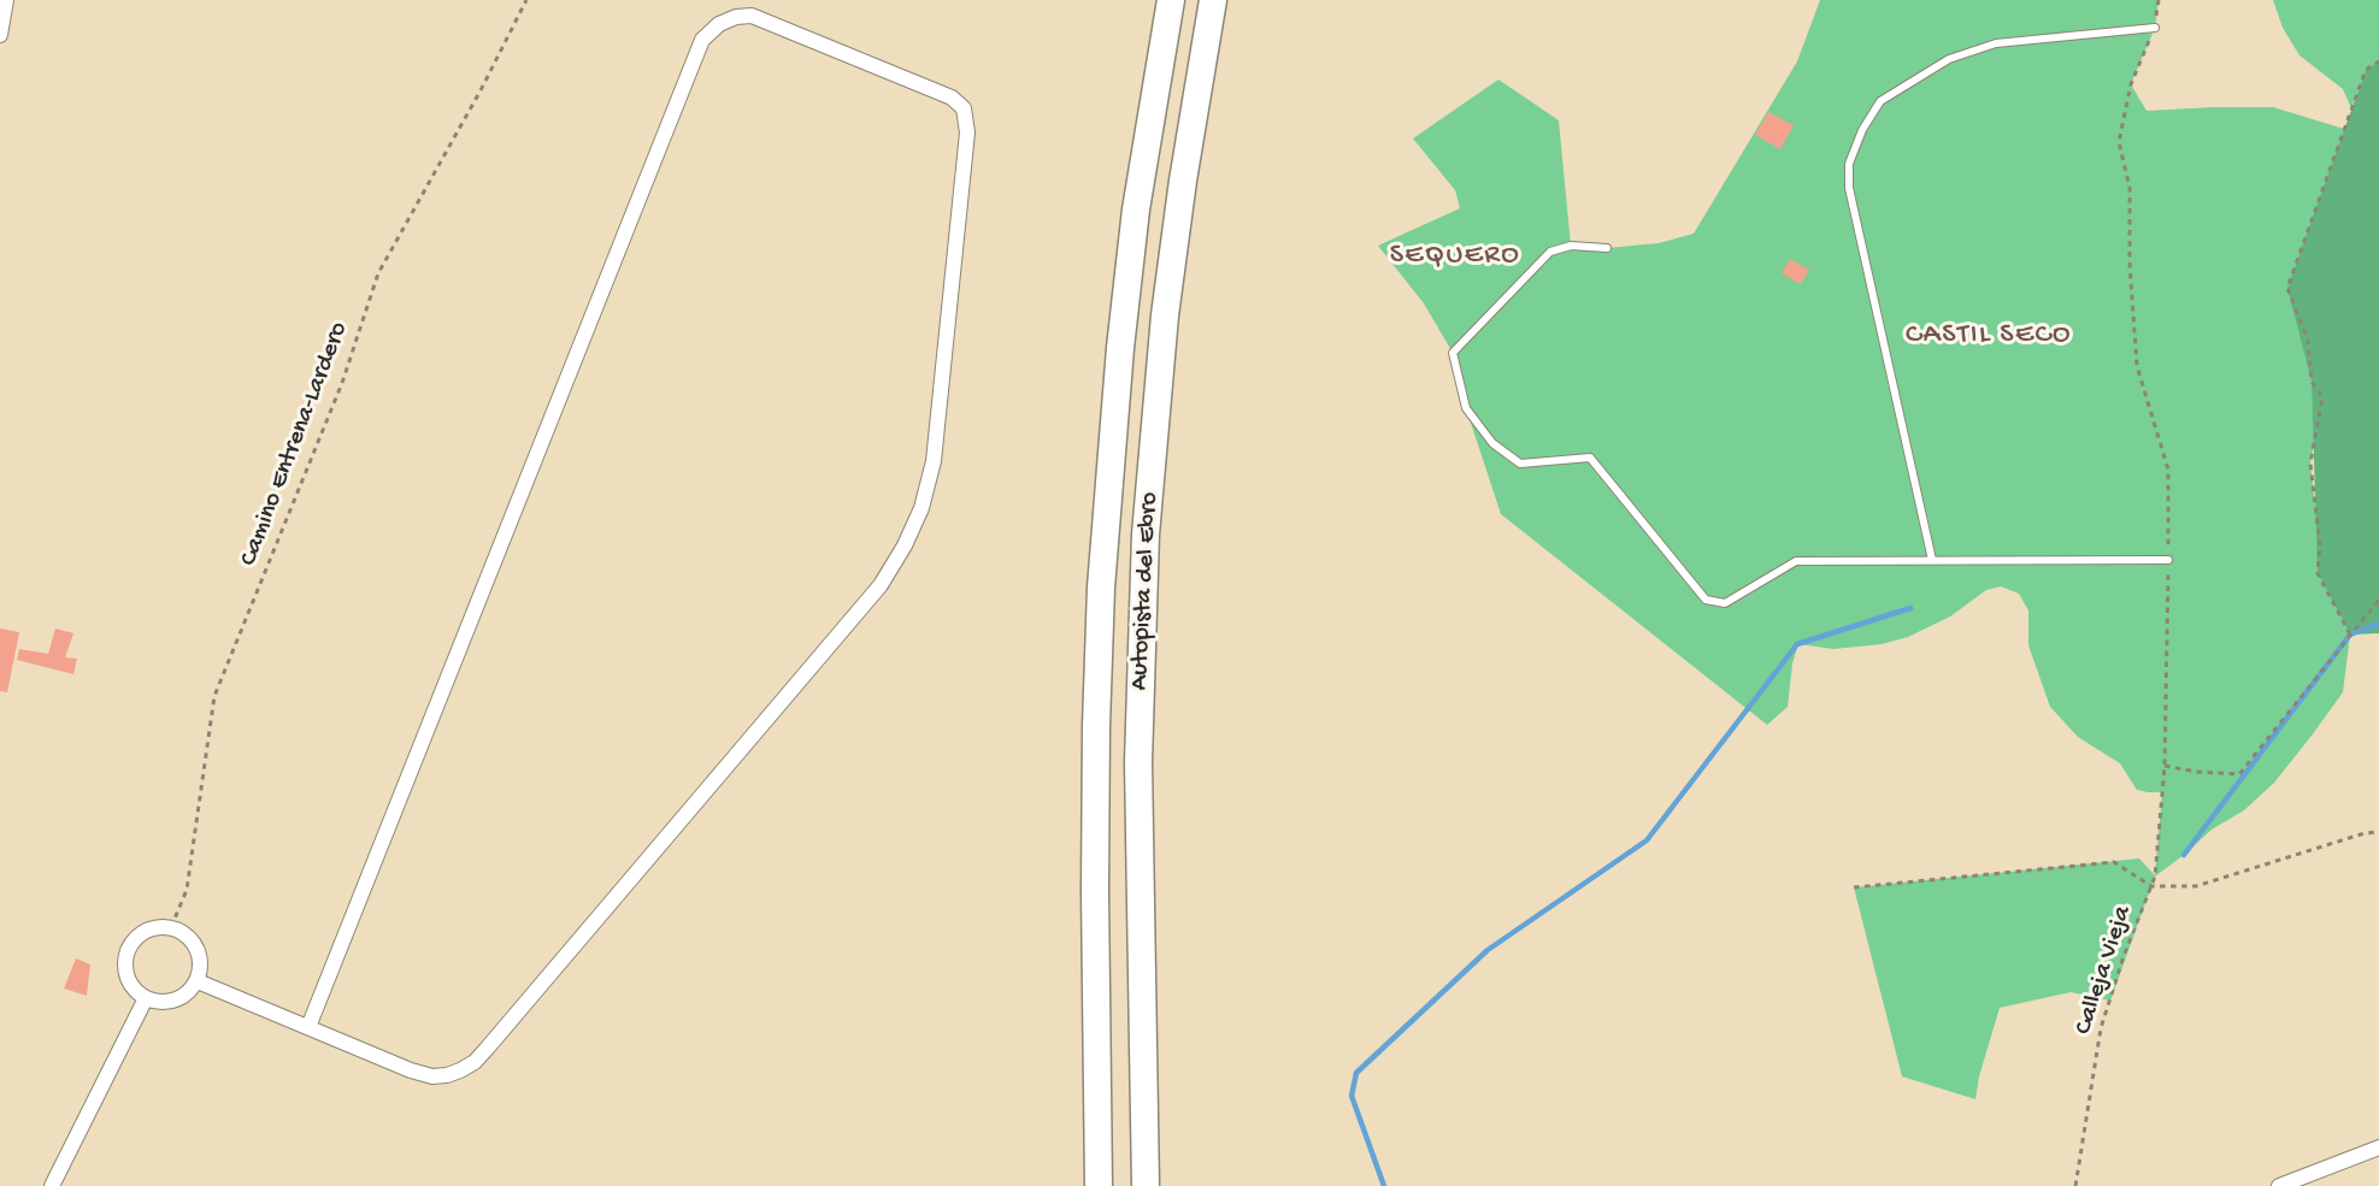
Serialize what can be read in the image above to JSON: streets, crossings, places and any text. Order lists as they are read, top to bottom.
{
  "streets": {
    "highway": ["Autopista del Ebro"],
    "path": ["Camino Entrena-Lardero", "Calleja Vieja"]
  },
  "districts": ["SEQUERO", "CASTIL SECO"]
}
